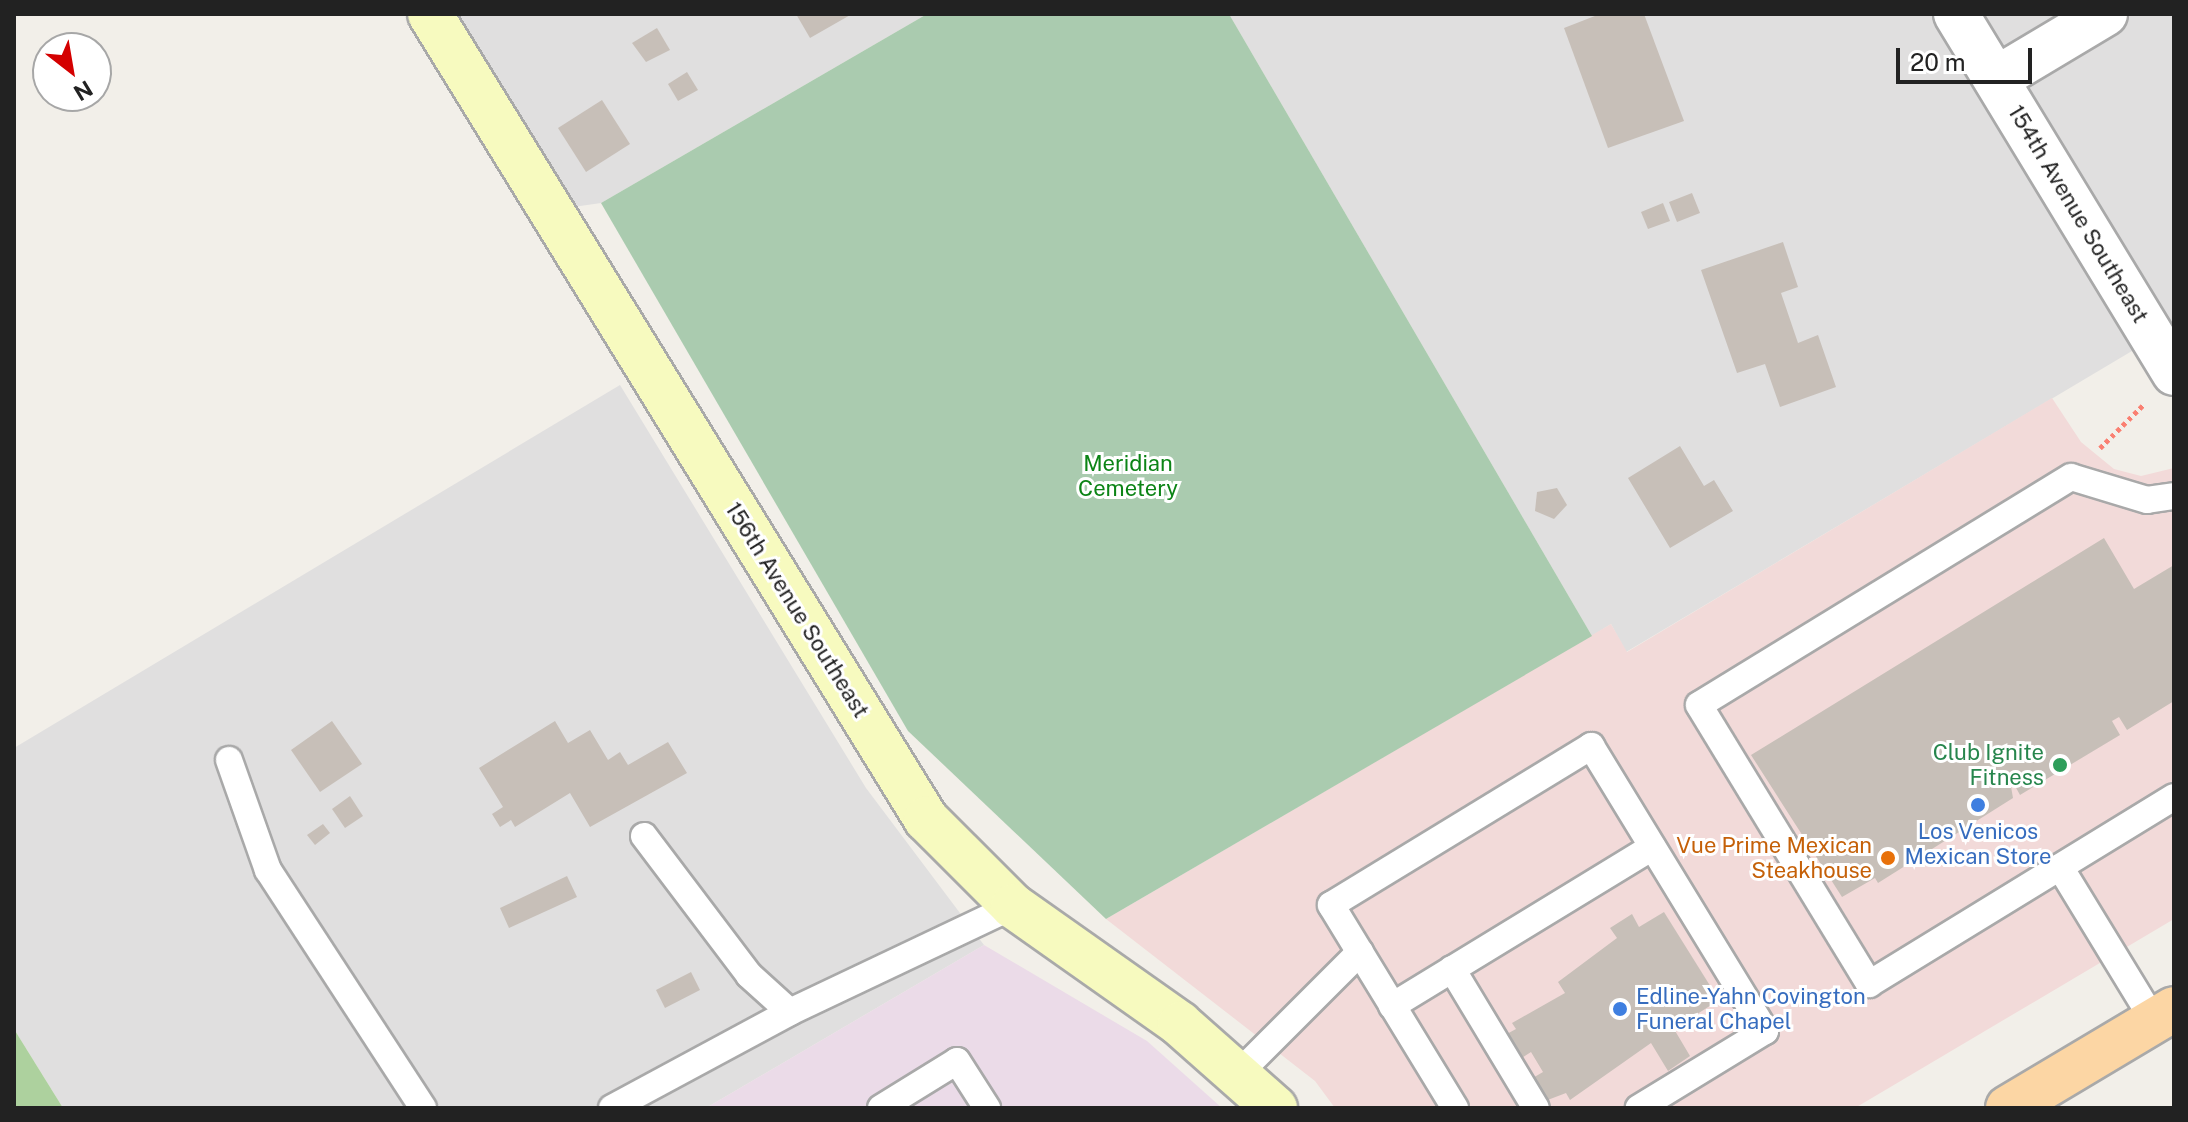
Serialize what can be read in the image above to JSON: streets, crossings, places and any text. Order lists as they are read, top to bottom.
{
  "streets": {
    "street": ["154th Avenue Southeast", "156th Avenue Southeast"]
  },
  "parks": ["Meridian Cemetery"],
  "places": [
    "Club Ignite Fitness",
    "Los Venicos Mexican Store",
    "Vue Prime Mexican Steakhouse",
    "Edline-Yahn Covington Funeral Chapel"
  ],
  "scale_bar": "20 m",
  "north": "bottom right"
}
